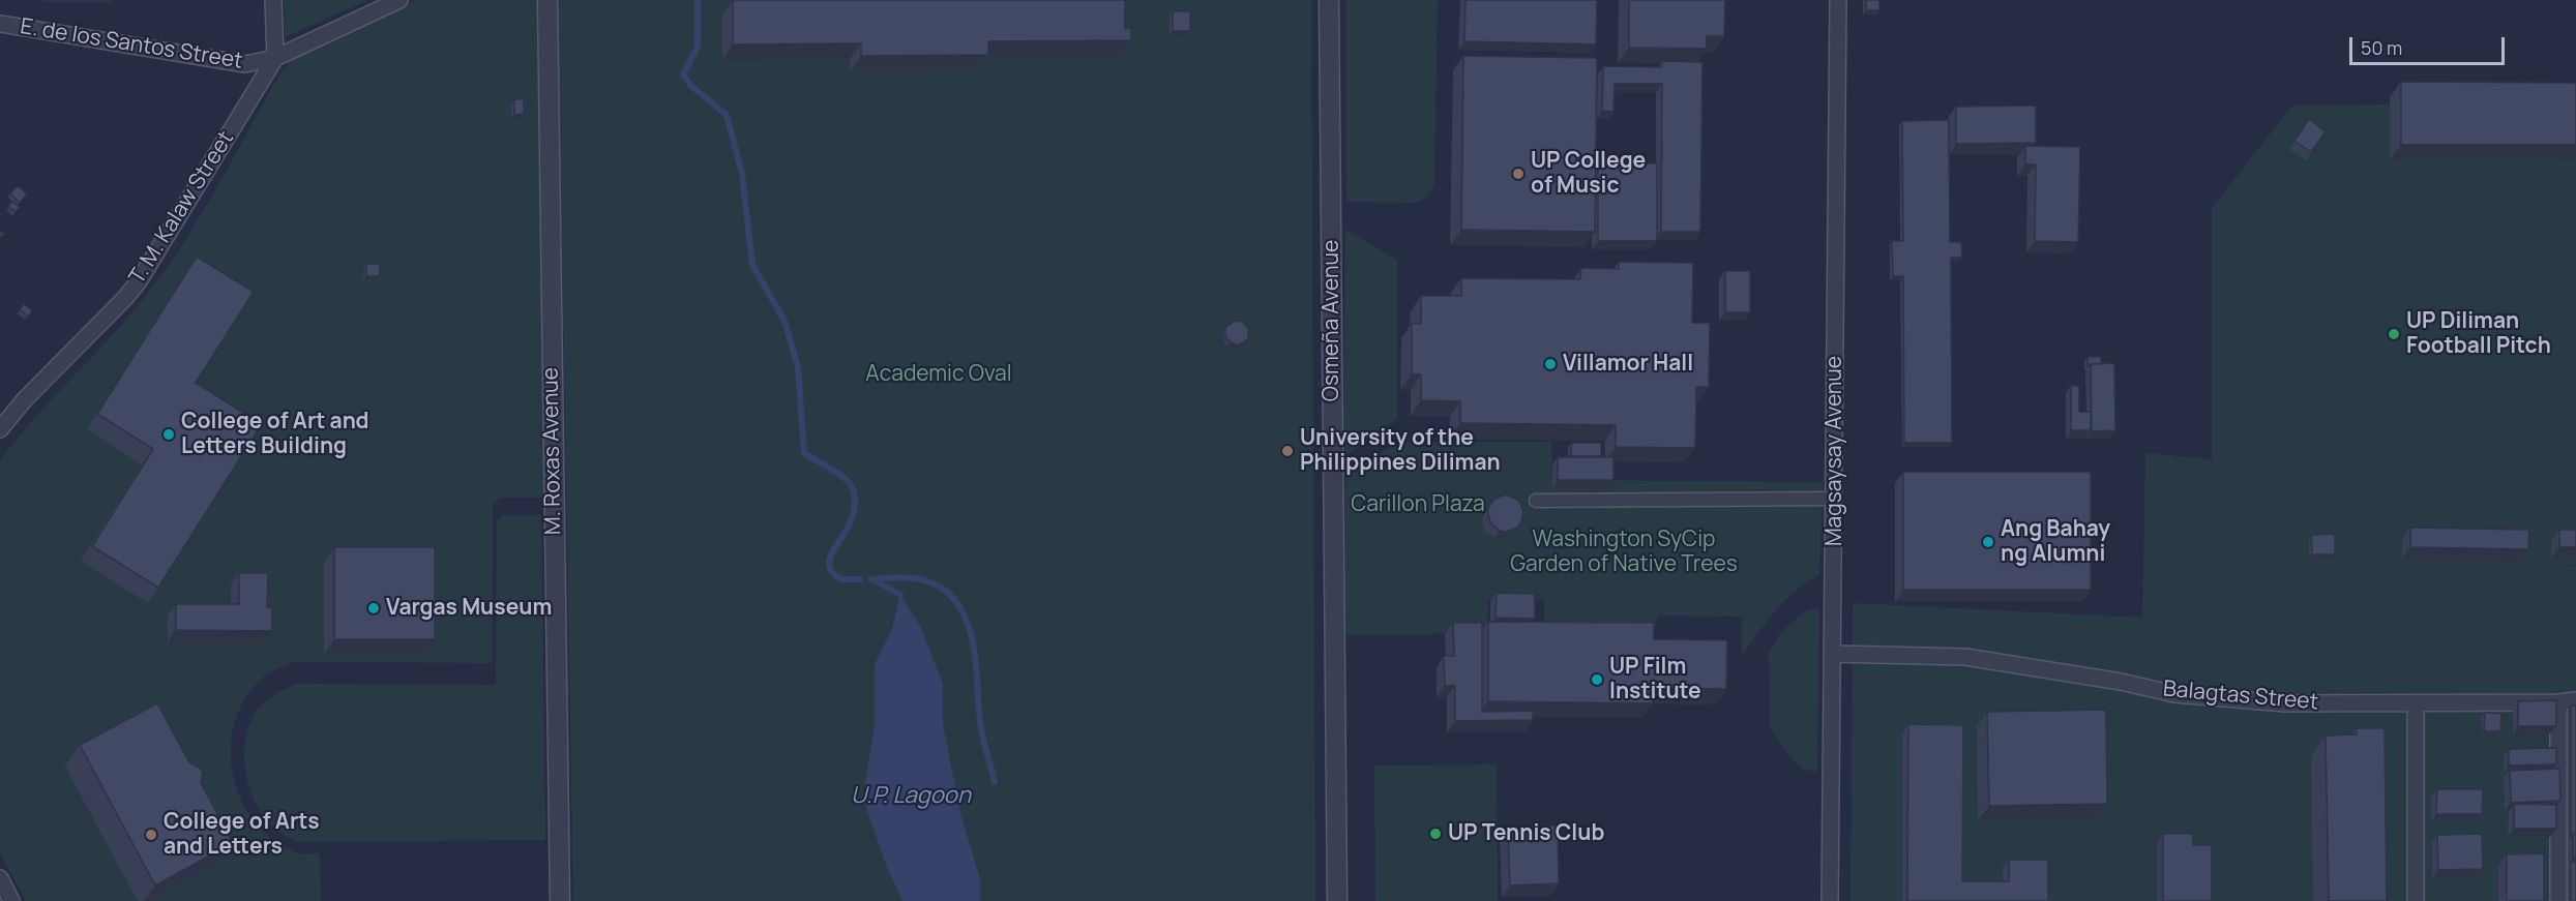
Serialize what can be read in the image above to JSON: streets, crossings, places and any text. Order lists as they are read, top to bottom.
{
  "streets": {
    "street": [
      "E. de los Santos Street",
      "T. M. Kalaw Street",
      "Osmeña Avenue",
      "M. Roxas Avenue",
      "Magsaysay Avenue",
      "Balagtas Street"
    ]
  },
  "crossings": [
    ["E. de los Santos Street", "T. M. Kalaw Street"],
    ["Magsaysay Avenue", "Balagtas Street"]
  ],
  "water": ["U.P. Lagoon"],
  "parks": ["Academic Oval", "Carillon Plaza", "Washington SyCip Garden of Native Trees"],
  "places": [
    "UP College of Music",
    "UP Diliman Football Pitch",
    "Villamor Hall",
    "College of Art and Letters Building",
    "University of the Philippines Diliman",
    "Ang Bahay ng Alumni",
    "Vargas Museum",
    "UP Film Institute",
    "UP Tennis Club",
    "College of Arts and Letters"
  ],
  "scale_bar": "50 m"
}
